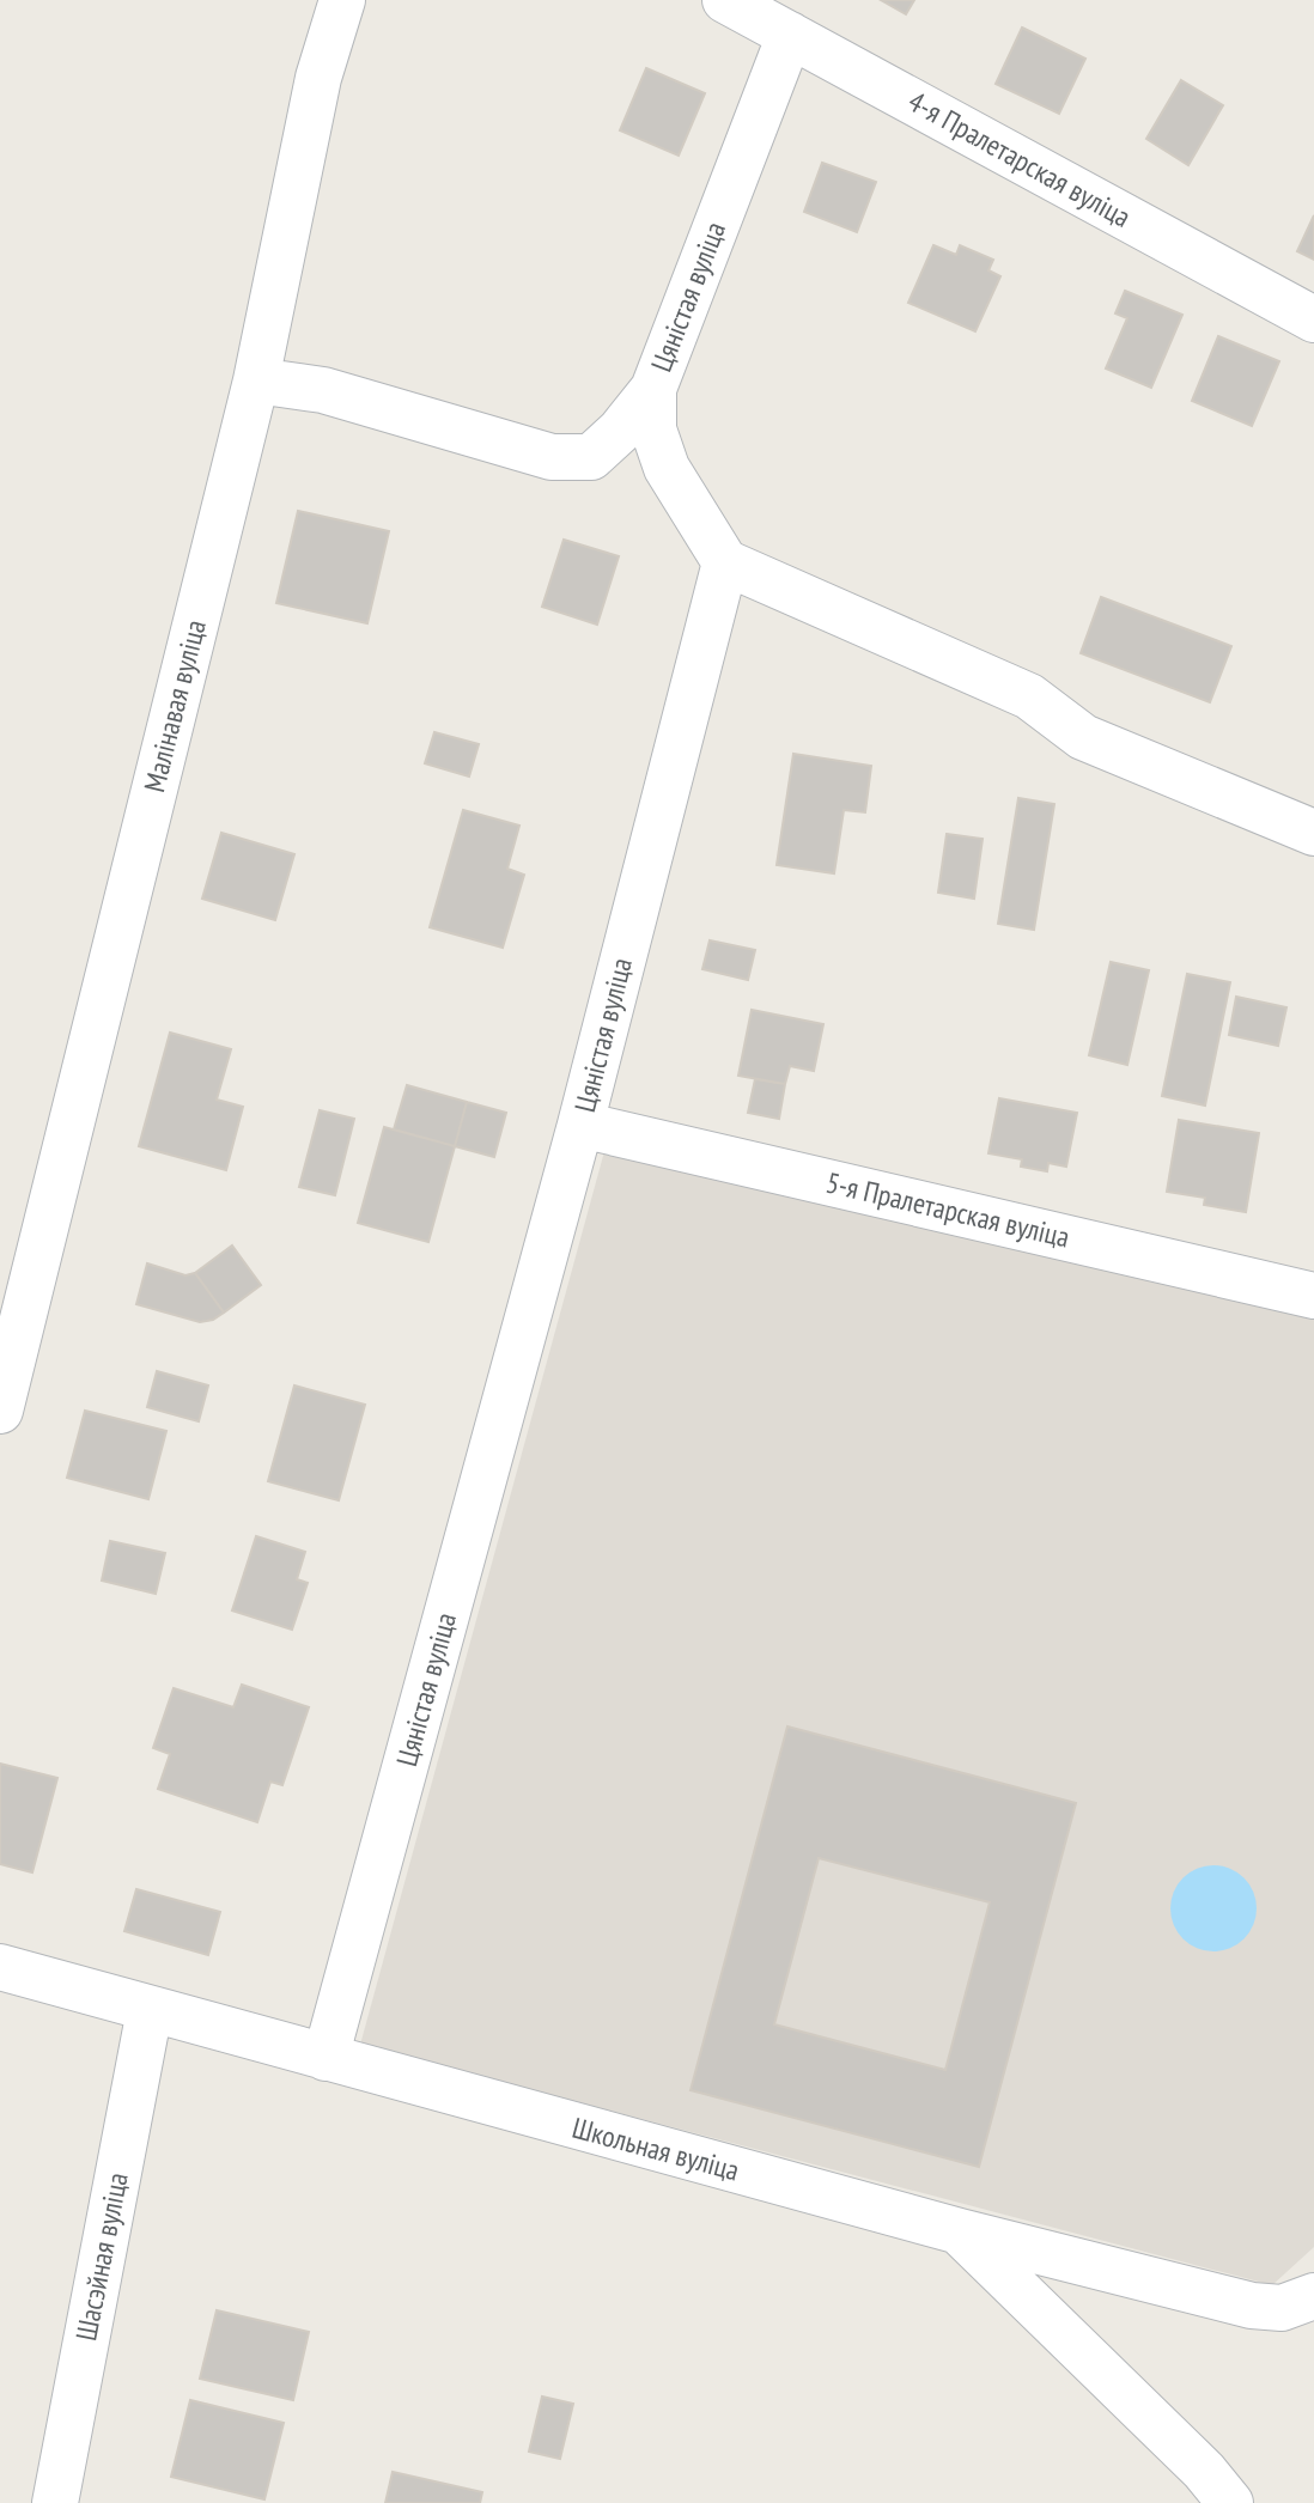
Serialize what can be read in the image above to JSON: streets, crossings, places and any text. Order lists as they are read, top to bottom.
{
  "streets": {
    "street": [
      "4-я Пралетарская вуліца",
      "Цяністая вуліца",
      "Малінавая вуліца",
      "5-я Пралетарская вуліца",
      "Школьная вуліца",
      "Шасэйная вуліца"
    ]
  },
  "crossings": [
    ["4-я Пралетарская вуліца", "Цяністая вуліца"],
    ["Цяністая вуліца", "5-я Пралетарская вуліца"],
    ["Цяністая вуліца", "Школьная вуліца"],
    ["Школьная вуліца", "Шасэйная вуліца"]
  ]
}
